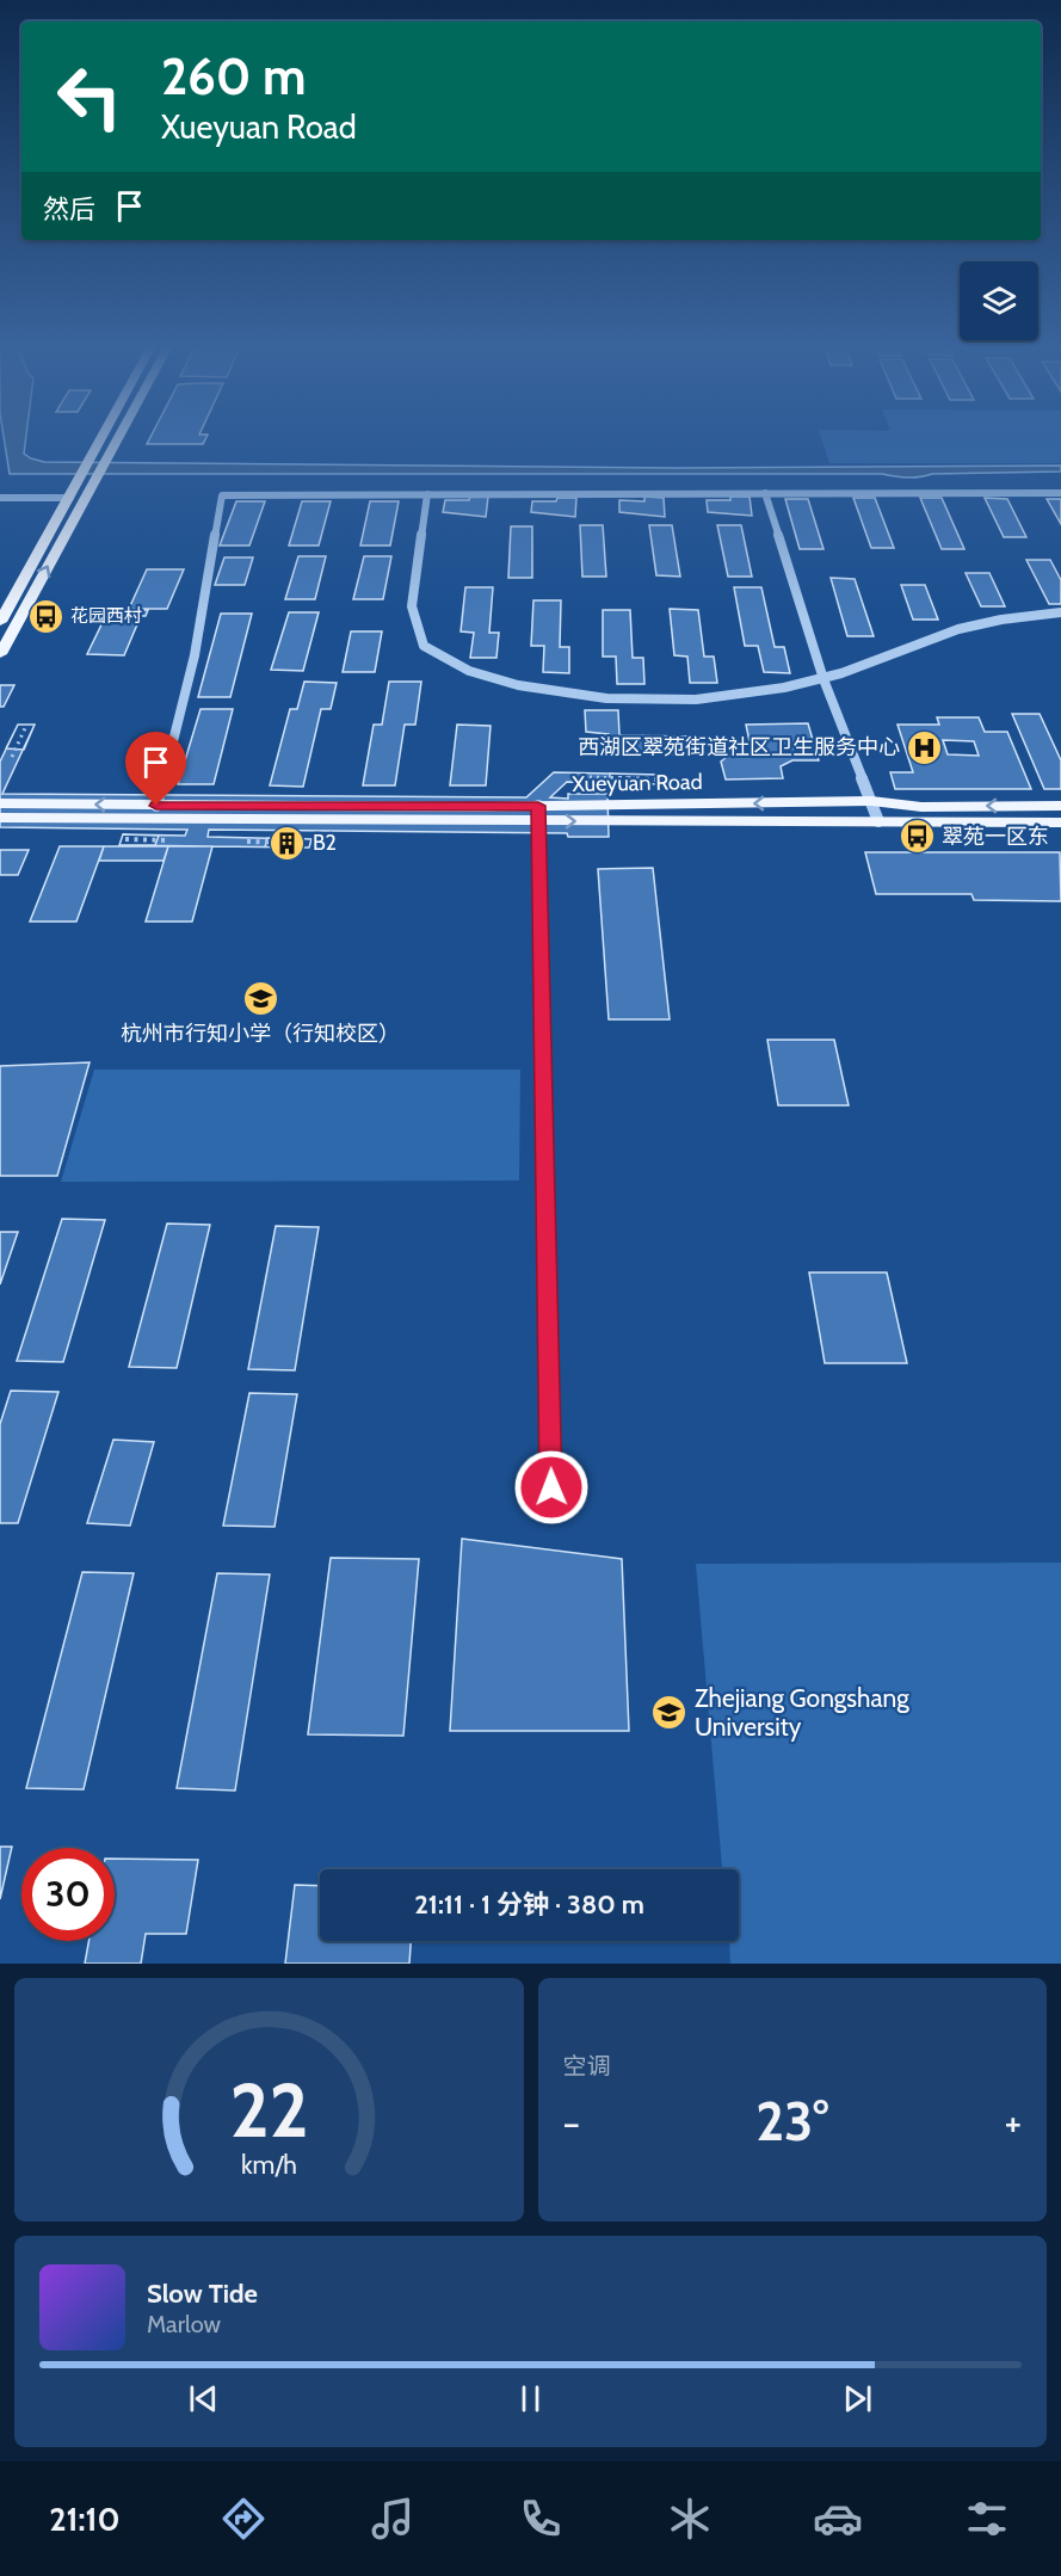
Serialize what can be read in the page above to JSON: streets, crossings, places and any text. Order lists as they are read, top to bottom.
{
  "streets": {
    "main road": ["Xueyuan Road"]
  },
  "places": {
    "bus stop": ["花园西村", "翠苑一区东"],
    "hospital": ["西湖区翠苑街道社区卫生服务中心"],
    "building": ["B2"],
    "school or university": ["杭州市行知小学（行知校区）", "Zhejiang Gongshang University"]
  },
  "page": {
    "turn": ["260 m", "Xueyuan Road"],
    "then": "然后",
    "limit": "30",
    "trip": "21:11 · 1 分钟 · 380 m",
    "tile": "空调",
    "heat": ["−", "23°", "+"],
    "song": ["Slow Tide", "Marlow"],
    "tabs": "21:10",
    "gauge": ["22", "km/h"]
  }
}
